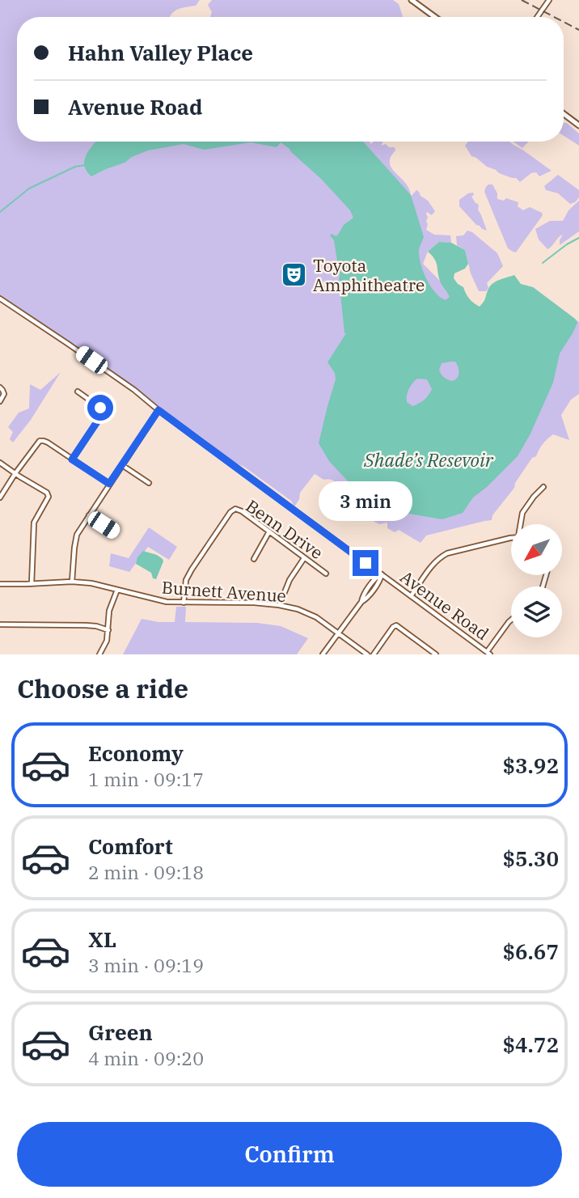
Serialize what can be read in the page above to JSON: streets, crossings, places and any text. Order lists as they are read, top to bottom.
{
  "streets": {
    "street": ["Benn Drive", "Burnett Avenue", "Avenue Road"]
  },
  "crossings": [
    ["Benn Drive", "Burnett Avenue"]
  ],
  "water": ["Shade’s Resevoir"],
  "places": {
    "theatre": ["Toyota Amphitheatre"]
  },
  "north": "bottom left",
  "page": {
    "banner": ["Hahn Valley Place", "Avenue Road"],
    "bubble": "3 min",
    "heading": "Choose a ride",
    "list": [
      {
        "name": "Economy",
        "note": "1 min · 09:17",
        "value": "$3.92"
      },
      {
        "name": "Comfort",
        "note": "2 min · 09:18",
        "value": "$5.30"
      },
      {
        "name": "XL",
        "note": "3 min · 09:19",
        "value": "$6.67"
      },
      {
        "name": "Green",
        "note": "4 min · 09:20",
        "value": "$4.72"
      }
    ],
    "buttons": "Confirm"
  }
}
